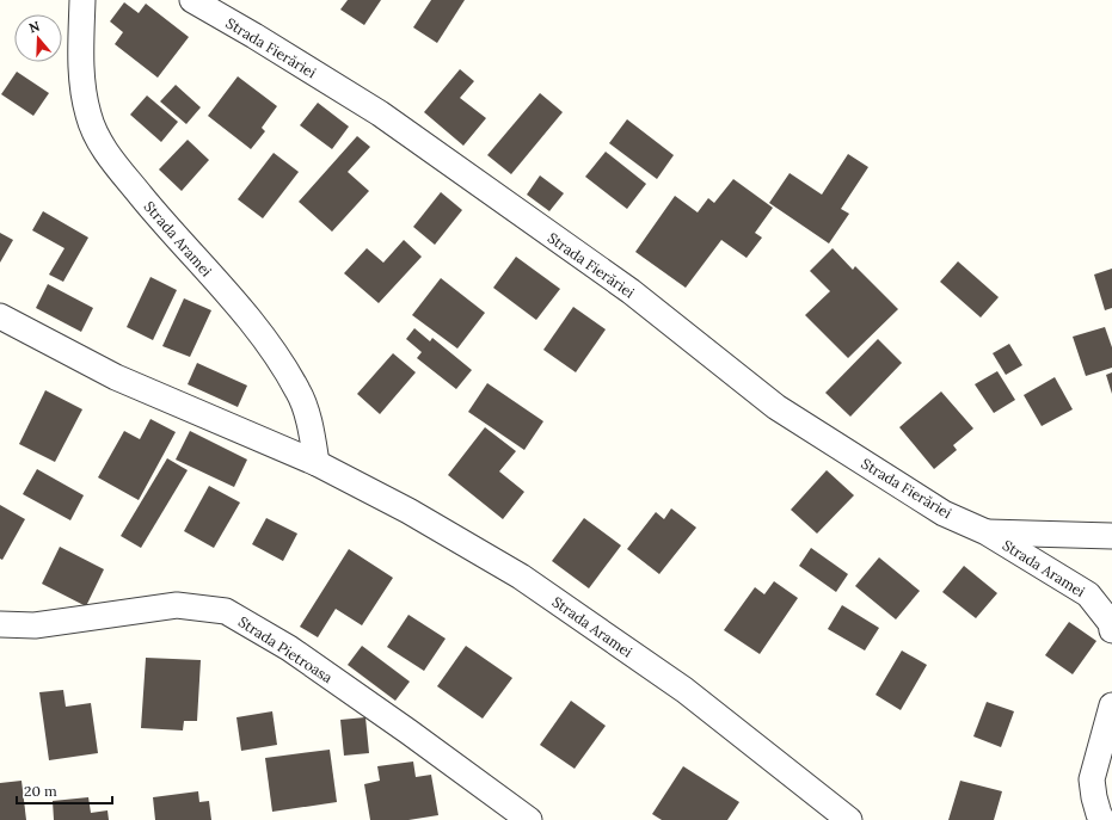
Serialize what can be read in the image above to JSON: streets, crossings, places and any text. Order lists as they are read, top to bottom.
{
  "streets": {
    "street": ["Strada Fierăriei", "Strada Aramei", "Strada Pietroasa"]
  },
  "crossings": [
    ["Strada Fierăriei", "Strada Aramei"]
  ],
  "scale_bar": "20 m",
  "north": "top"
}
